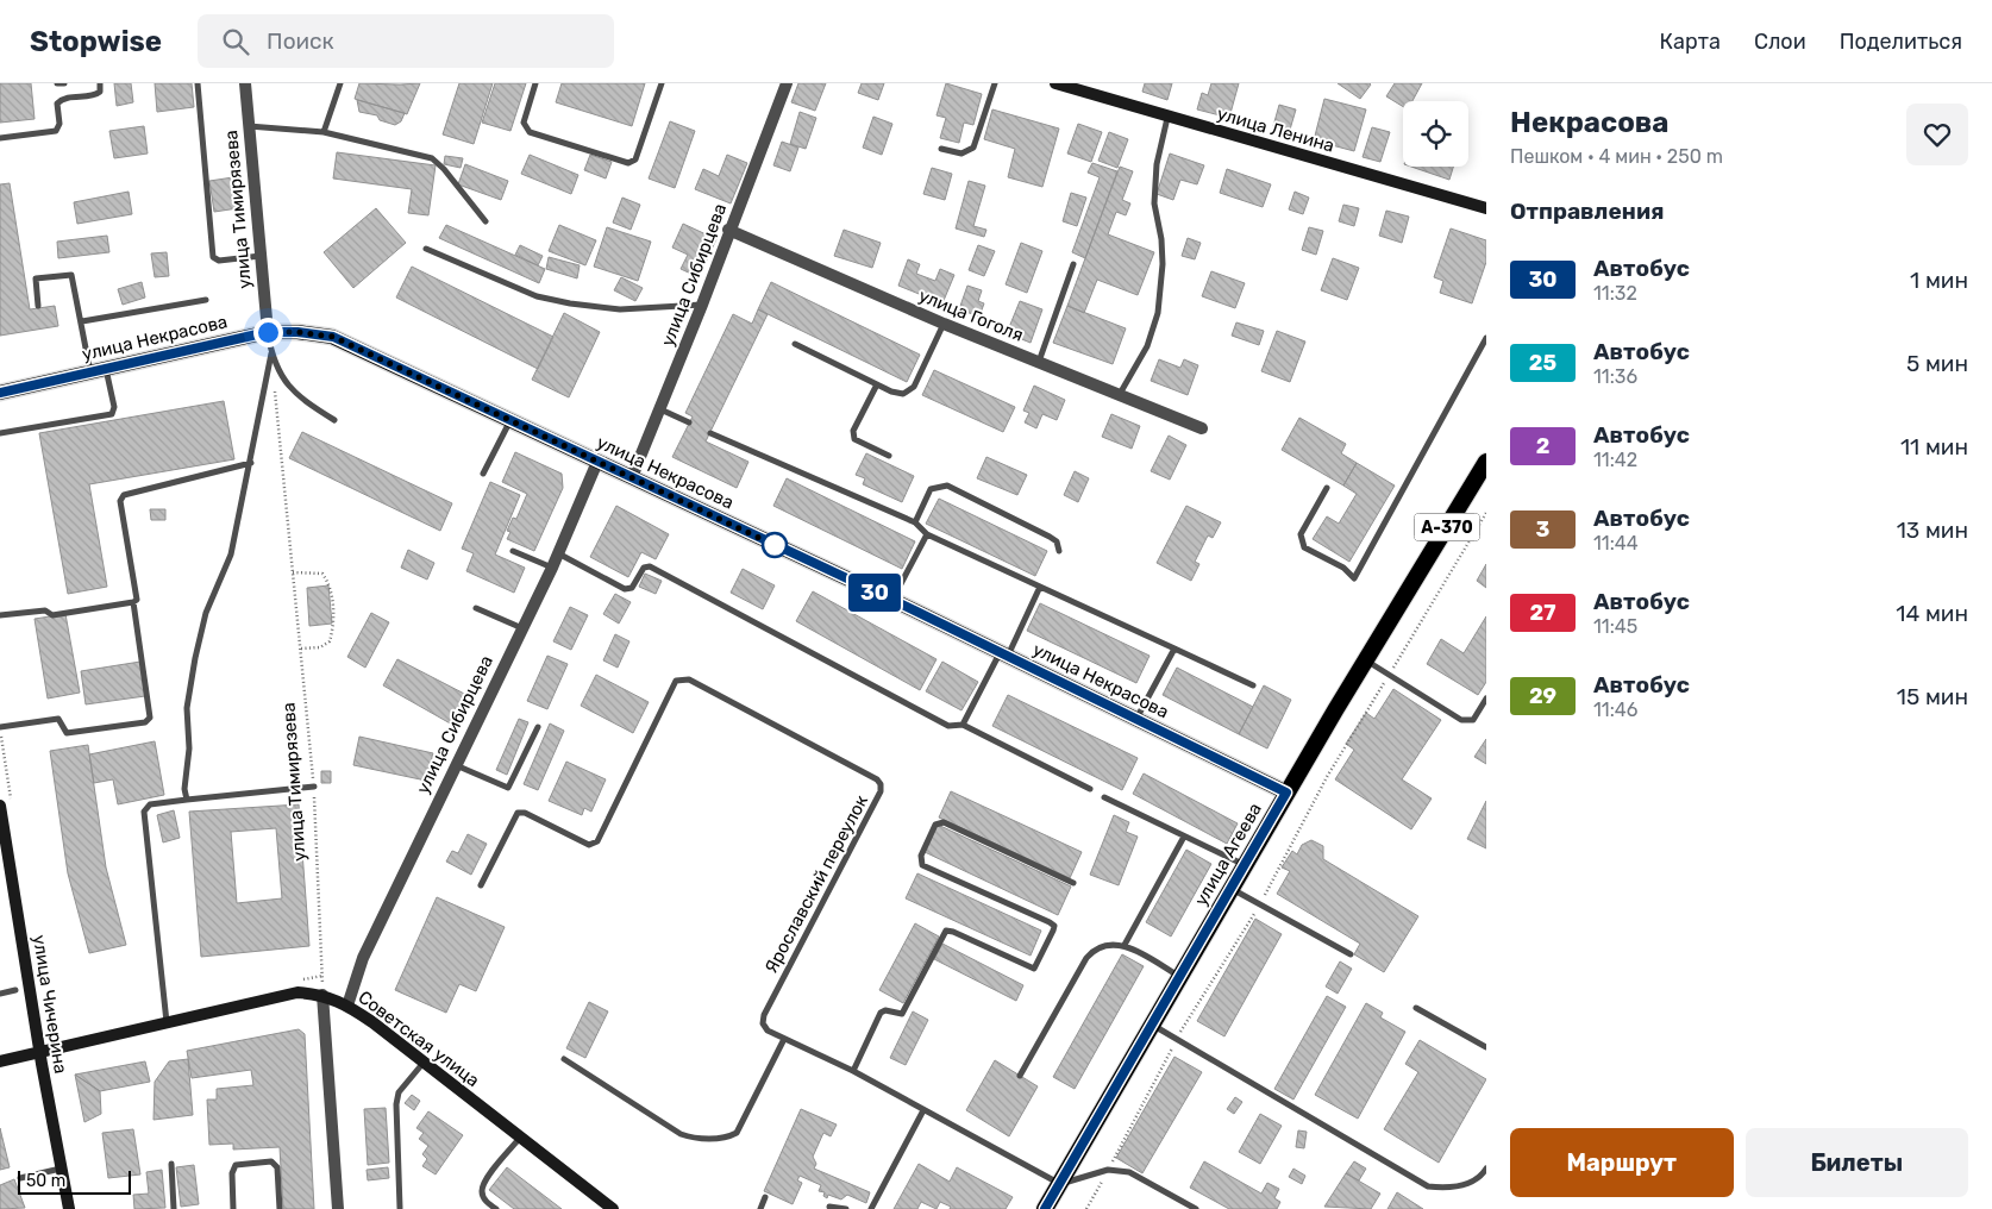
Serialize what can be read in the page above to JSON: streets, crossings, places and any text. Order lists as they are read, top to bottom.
{
  "streets": {
    "highway": ["А-370", "улица Агеева"],
    "main road": [
      "улица Ленина",
      "улица Некрасова",
      "улица Чичерина",
      "Советская улица"
    ],
    "street": ["улица Тимирязева", "улица Сибирцева", "улица Гоголя"],
    "lane": ["Ярославский переулок"]
  },
  "crossings": [
    ["улица Тимирязева", "улица Некрасова"],
    ["улица Тимирязева", "Советская улица"],
    ["улица Сибирцева", "улица Гоголя"],
    ["улица Сибирцева", "улица Некрасова"],
    ["улица Сибирцева", "Советская улица"],
    ["улица Некрасова", "улица Агеева"],
    ["улица Агеева", "Ярославский переулок"],
    ["улица Чичерина", "Советская улица"]
  ],
  "lines": ["bus line 30"],
  "scale_bar": "50 m",
  "page": {
    "header": "Stopwise",
    "search": "Поиск",
    "nav": ["Карта", "Слои", "Поделиться"],
    "on_map": "30",
    "heading": [
      ["Некрасова", "Пешком · 4 мин · 250 m"],
      "Отправления"
    ],
    "list": [
      {
        "mark": "30",
        "name": "Автобус",
        "note": "11:32",
        "value": "1 мин"
      },
      {
        "mark": "25",
        "name": "Автобус",
        "note": "11:36",
        "value": "5 мин"
      },
      {
        "mark": "2",
        "name": "Автобус",
        "note": "11:42",
        "value": "11 мин"
      },
      {
        "mark": "3",
        "name": "Автобус",
        "note": "11:44",
        "value": "13 мин"
      },
      {
        "mark": "27",
        "name": "Автобус",
        "note": "11:45",
        "value": "14 мин"
      },
      {
        "mark": "29",
        "name": "Автобус",
        "note": "11:46",
        "value": "15 мин"
      }
    ],
    "buttons": ["Маршрут", "Билеты"],
    "scale": "50 m"
  }
}
